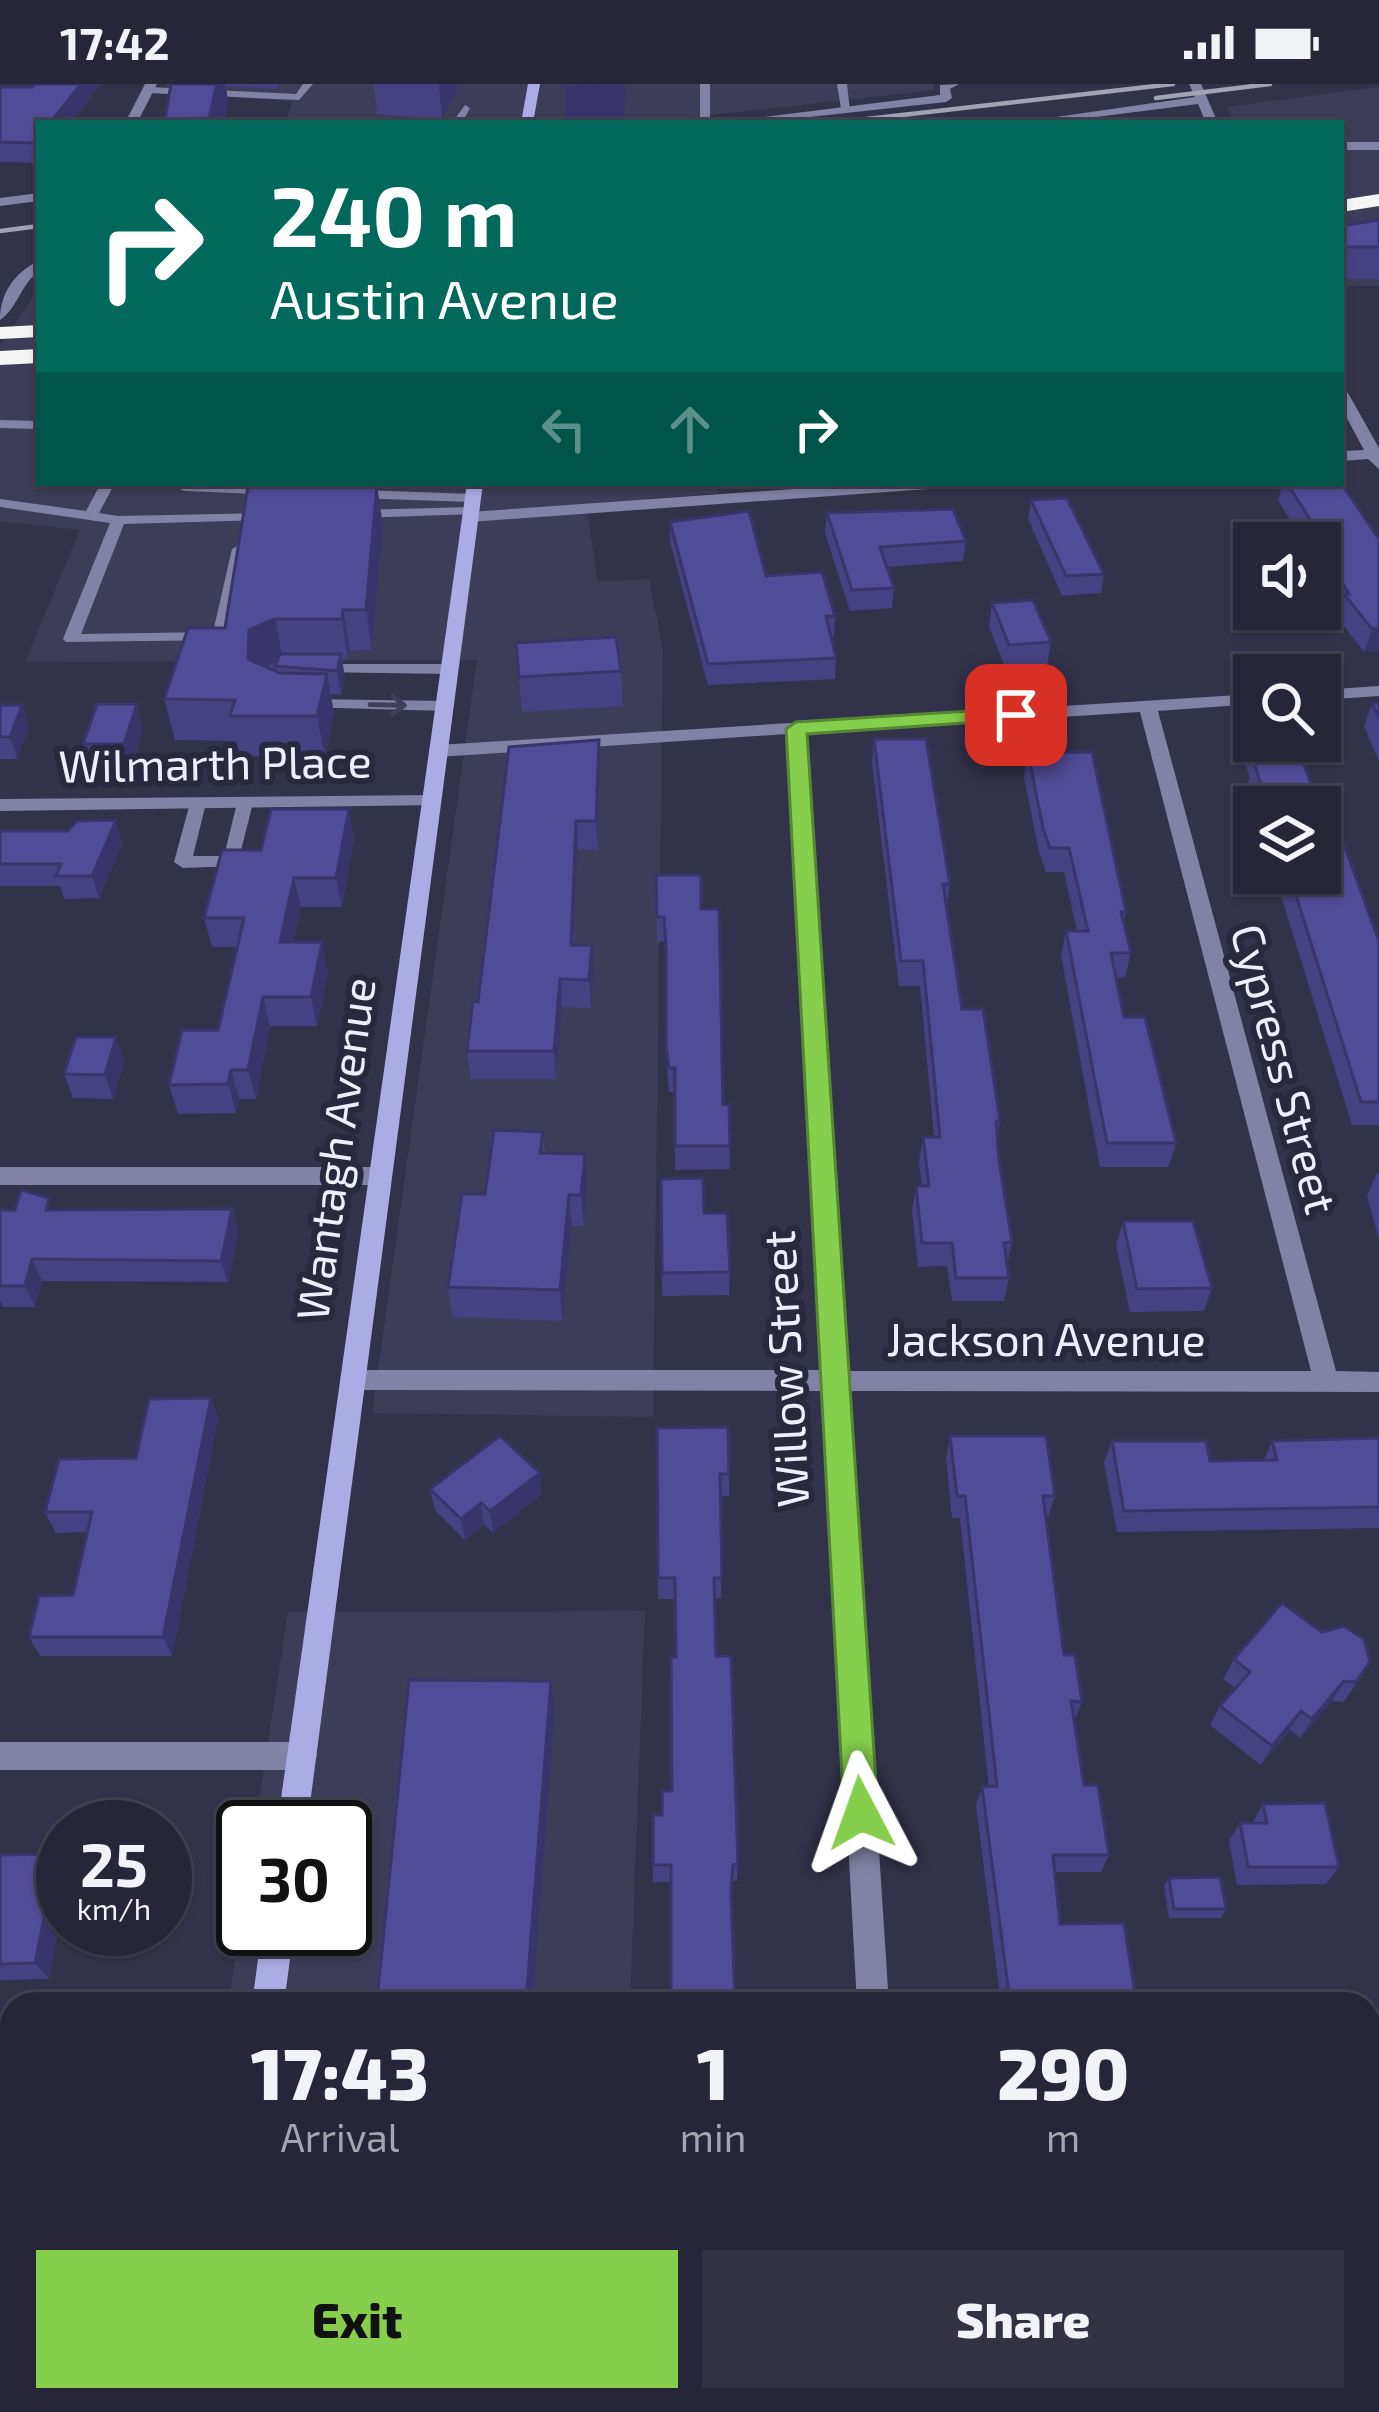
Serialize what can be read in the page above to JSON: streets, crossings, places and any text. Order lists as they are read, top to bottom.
{
  "streets": {
    "main road": ["Wantagh Avenue"],
    "street": [
      "Wilmarth Place",
      "Cypress Street",
      "Jackson Avenue",
      "Willow Street"
    ]
  },
  "crossings": [
    ["Wilmarth Place", "Wantagh Avenue"],
    ["Cypress Street", "Jackson Avenue"],
    ["Wantagh Avenue", "Jackson Avenue"],
    ["Jackson Avenue", "Willow Street"]
  ],
  "page": {
    "status": "17:42",
    "turn": ["240 m", "Austin Avenue"],
    "speed": "25 km/h",
    "limit": "30",
    "eta": [
      "17:43",
      "Arrival",
      "1",
      "min",
      "290",
      "m"
    ],
    "buttons": ["Exit", "Share"]
  }
}
